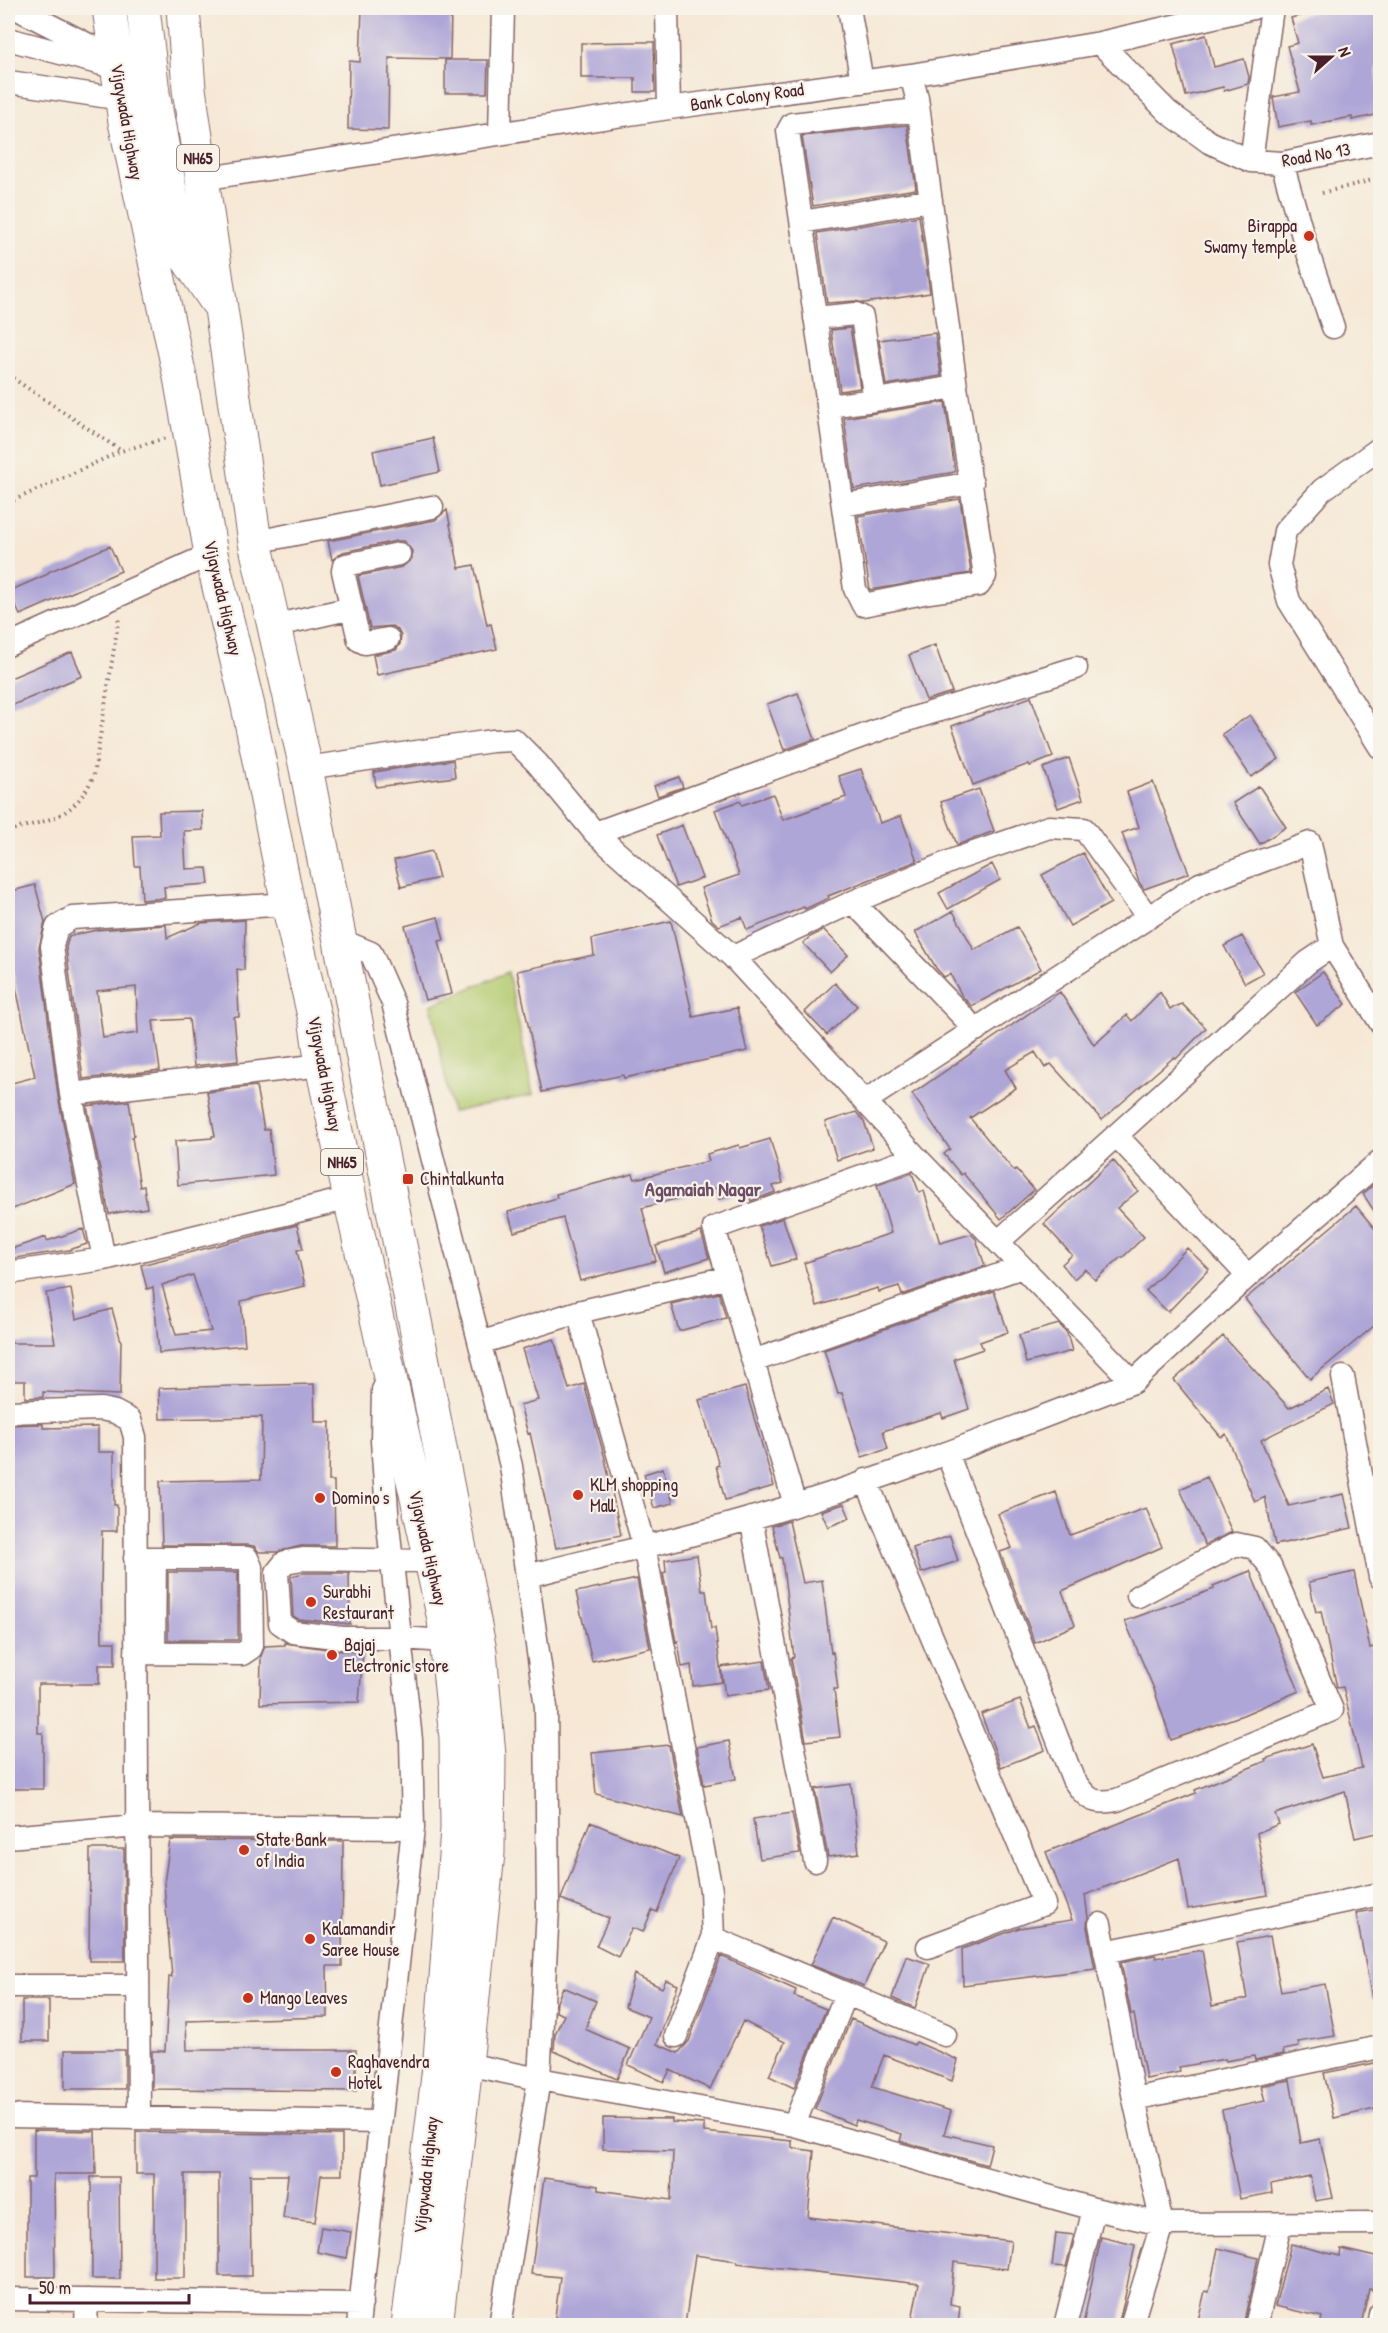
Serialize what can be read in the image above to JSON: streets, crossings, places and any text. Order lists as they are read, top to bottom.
{
  "streets": {
    "highway": ["Vijaywada Highway", "NH65"],
    "street": ["Bank Colony Road", "Road No 13"]
  },
  "crossings": [
    ["Bank Colony Road", "Vijaywada Highway"]
  ],
  "districts": ["Agamaiah Nagar"],
  "places": {
    "other": [
      "Birappa Swamy temple",
      "KLM shopping Mall",
      "Domino's",
      "Surabhi Restaurant",
      "Bajaj Electronic store",
      "State Bank of India",
      "Kalamandir Saree House",
      "Mango Leaves",
      "Raghavendra Hotel"
    ],
    "transit": ["Chintalkunta"]
  },
  "scale_bar": "50 m",
  "north": "right"
}
